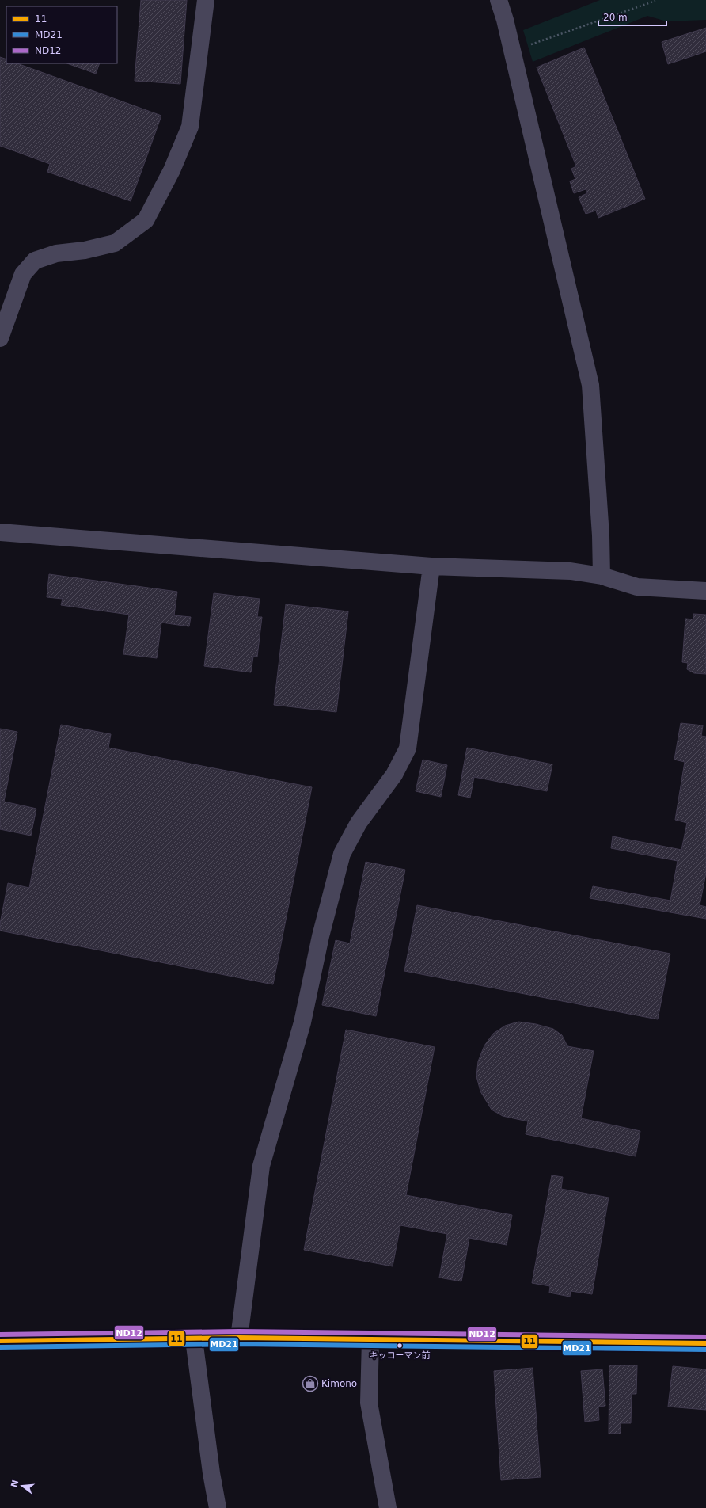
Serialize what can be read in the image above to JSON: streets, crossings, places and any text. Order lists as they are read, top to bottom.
{
  "places": {
    "other": ["キッコーマン前"],
    "shop": ["Kimono"]
  },
  "lines": ["transit line ND12", "transit line 11", "transit line MD21"],
  "legend": ["11", "MD21", "ND12"],
  "scale_bar": "20 m",
  "north": "left"
}
